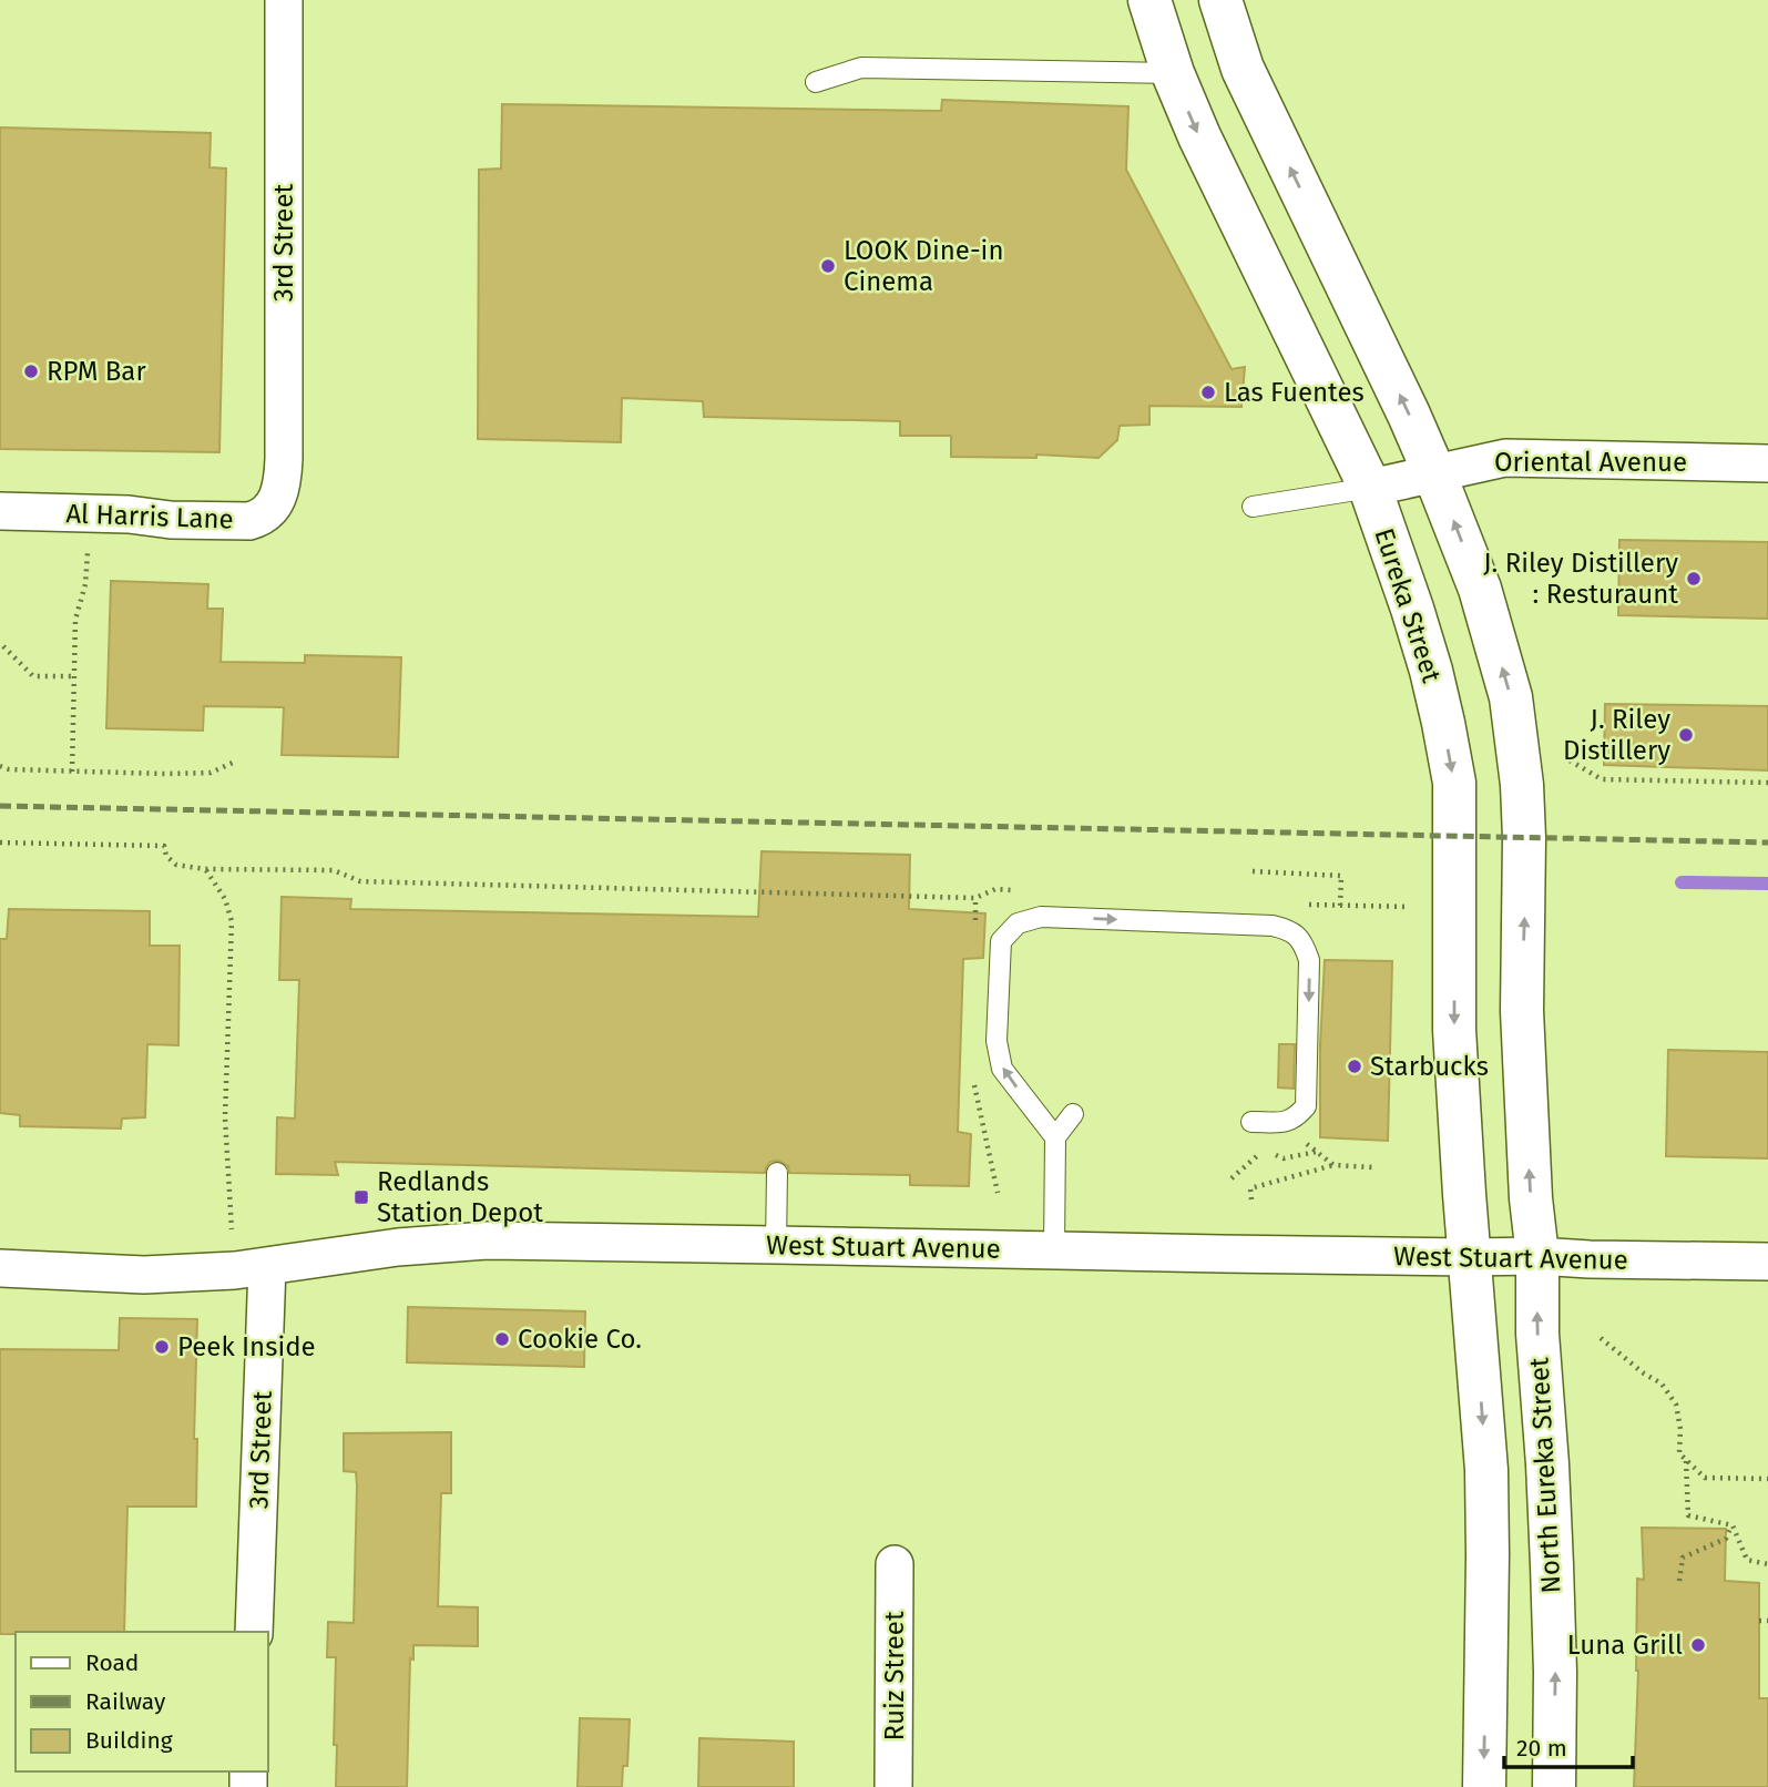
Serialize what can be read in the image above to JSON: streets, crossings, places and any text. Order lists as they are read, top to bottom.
{
  "streets": {
    "street": [
      "3rd Street",
      "Oriental Avenue",
      "Al Harris Lane",
      "Eureka Street",
      "West Stuart Avenue",
      "North Eureka Street",
      "Ruiz Street"
    ]
  },
  "crossings": [
    ["3rd Street", "Al Harris Lane"],
    ["3rd Street", "West Stuart Avenue"],
    ["Oriental Avenue", "Eureka Street"],
    ["Eureka Street", "West Stuart Avenue"],
    ["West Stuart Avenue", "North Eureka Street"]
  ],
  "places": {
    "other": [
      "LOOK Dine-in Cinema",
      "RPM Bar",
      "Las Fuentes",
      "J. Riley Distillery : Resturaunt",
      "J. Riley Distillery",
      "Starbucks",
      "Cookie Co.",
      "Peek Inside",
      "Luna Grill"
    ],
    "transit": ["Redlands Station Depot"]
  },
  "legend": ["Road", "Railway", "Building"],
  "scale_bar": "20 m"
}
